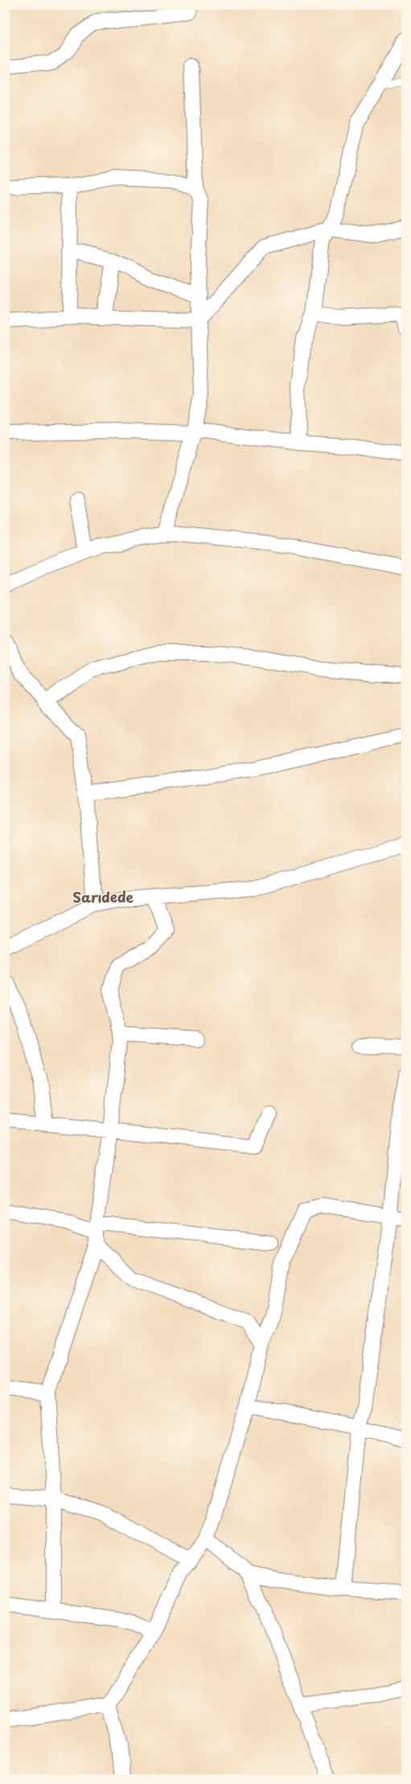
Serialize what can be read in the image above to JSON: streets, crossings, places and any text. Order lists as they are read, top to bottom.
{
  "districts": ["Sarıdede"]
}
